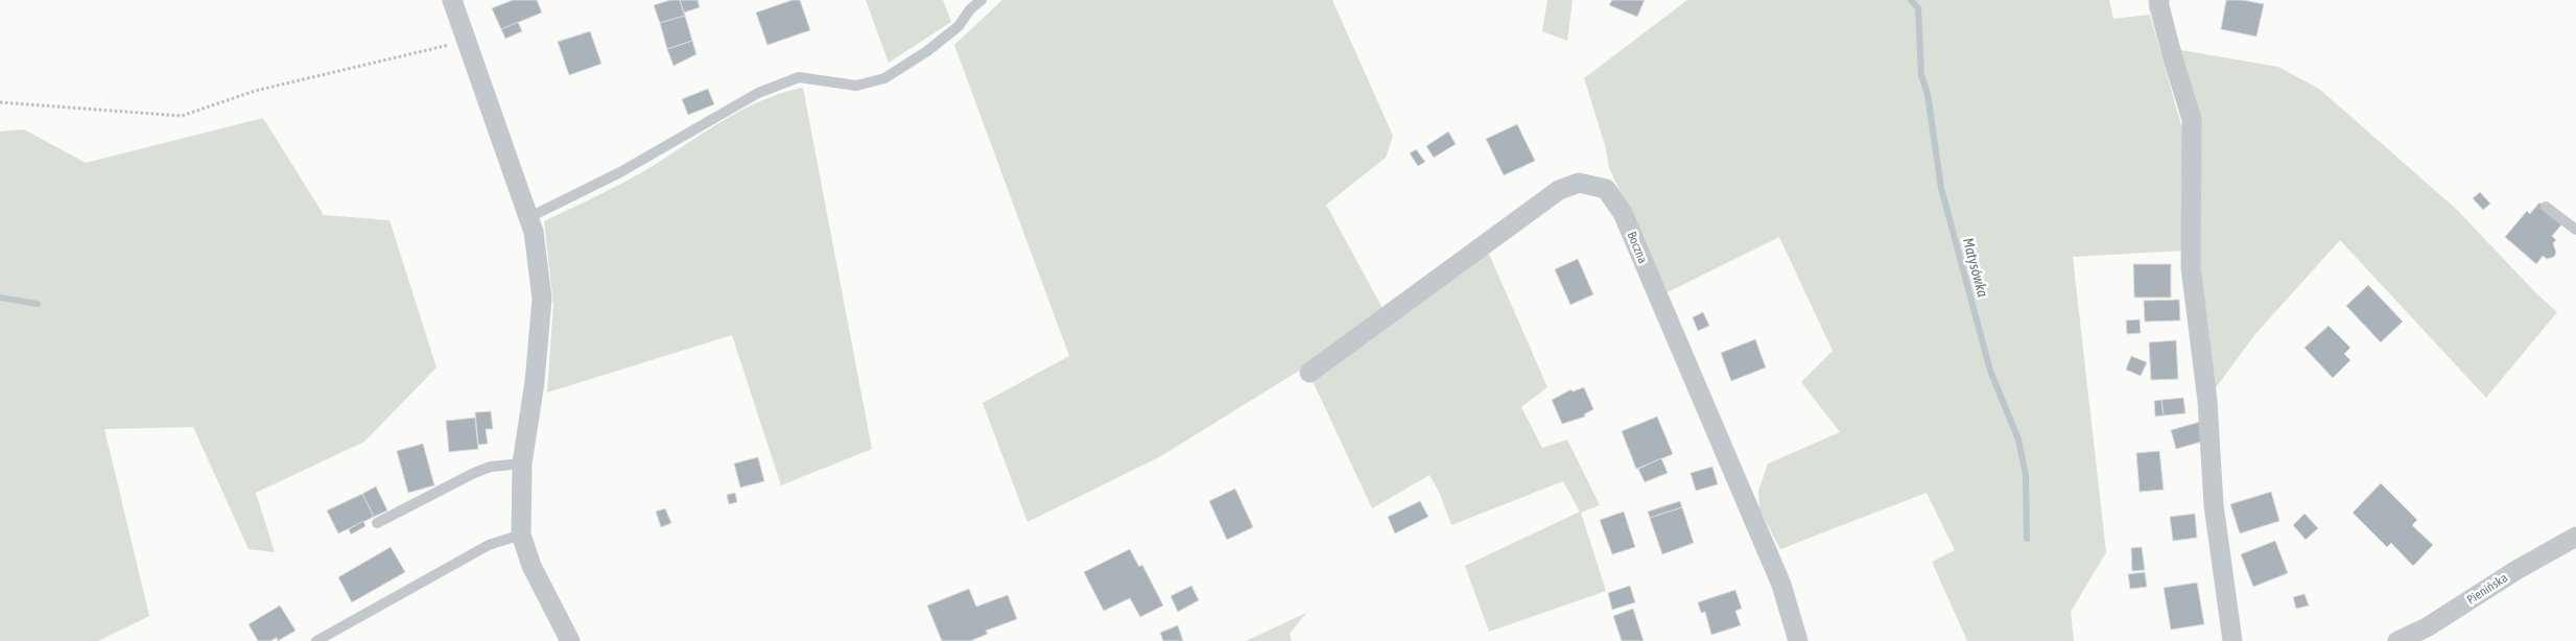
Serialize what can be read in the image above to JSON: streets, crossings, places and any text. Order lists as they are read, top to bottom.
{
  "streets": {
    "street": ["Boczna", "Pienińska"]
  },
  "water": ["Matysówka"]
}
